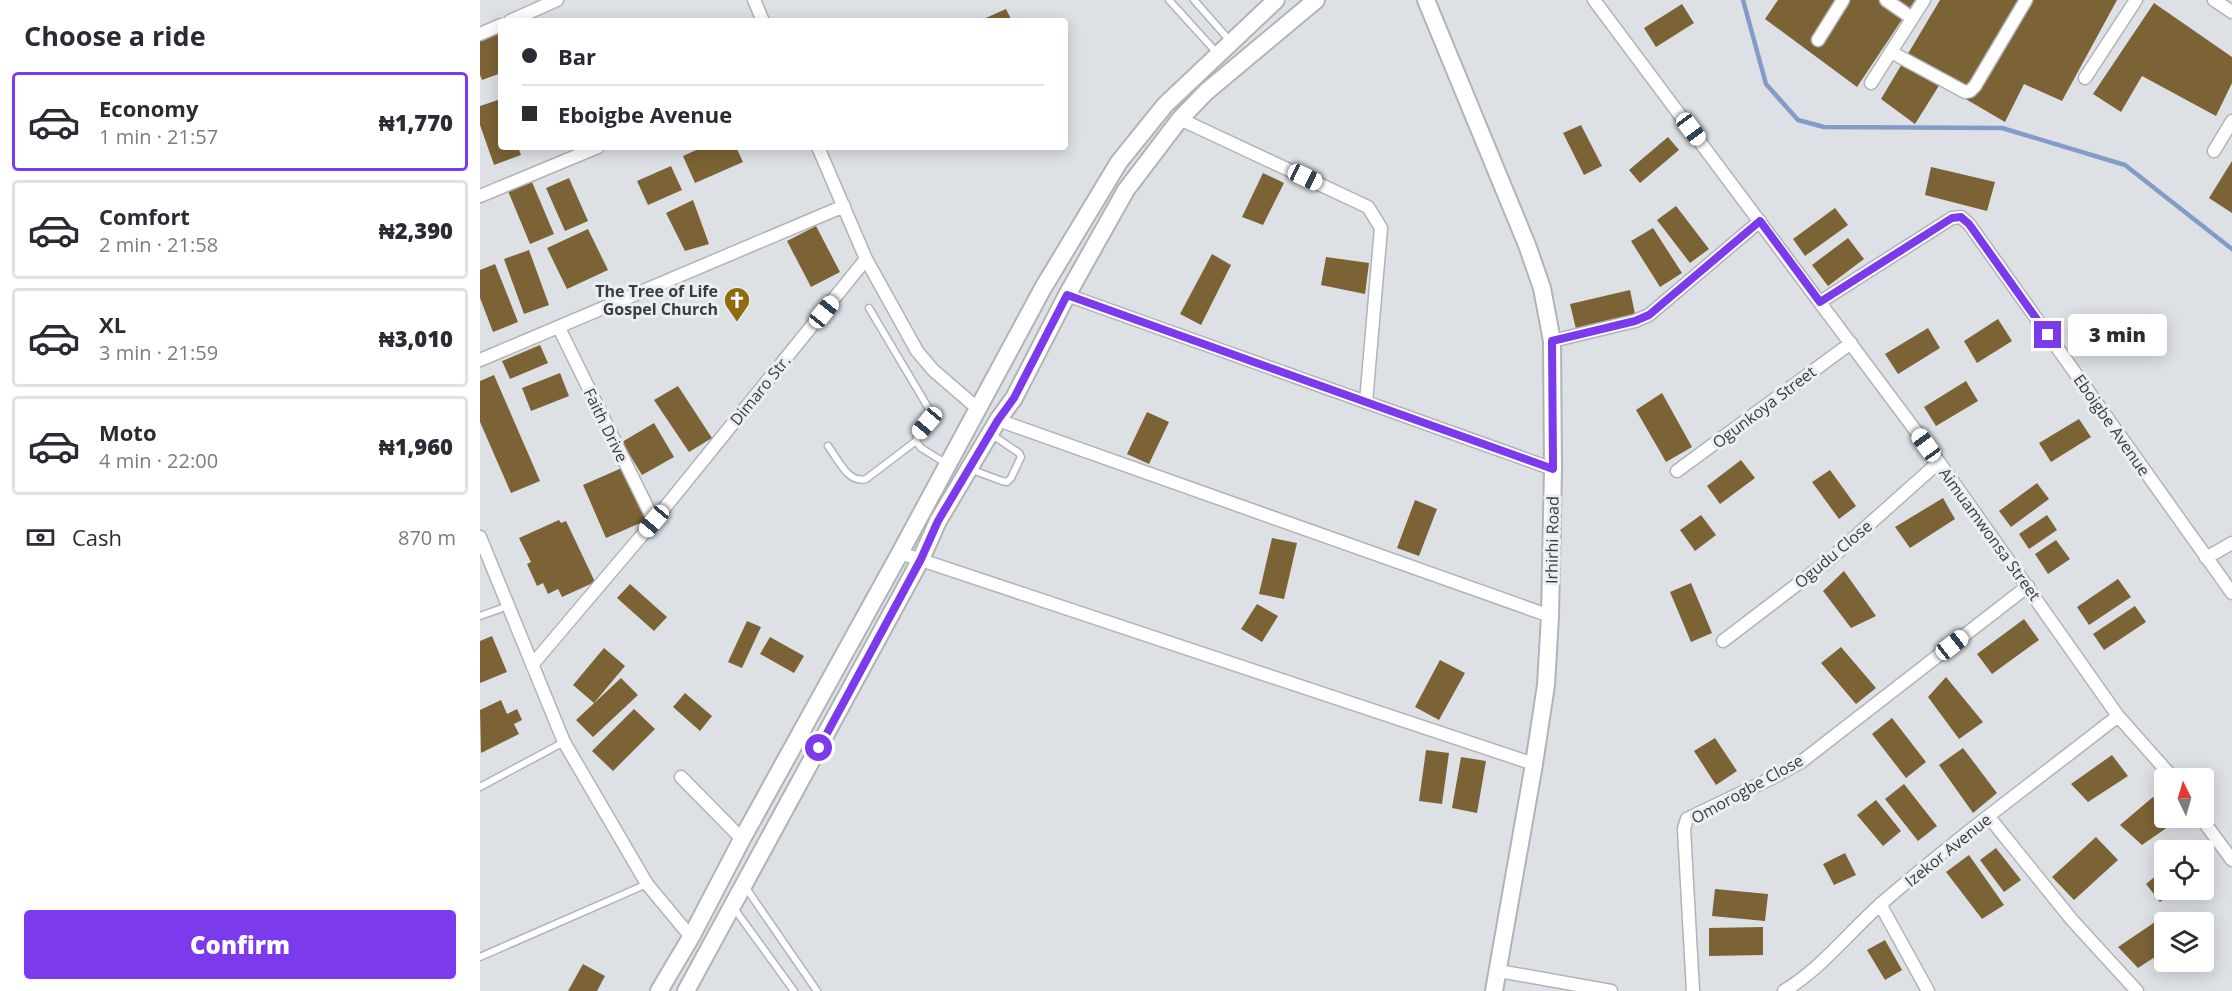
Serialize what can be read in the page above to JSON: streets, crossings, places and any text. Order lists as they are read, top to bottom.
{
  "streets": {
    "main road": ["Irhirhi Road"],
    "street": [
      "Dimaro Str.",
      "Ogunkoya Street",
      "Faith Drive",
      "Eboigbe Avenue",
      "Aimuamwonsa Street",
      "Ogudu Close",
      "Omorogbe Close",
      "Izekor Avenue"
    ]
  },
  "crossings": [
    ["Dimaro Str.", "Faith Drive"],
    ["Ogunkoya Street", "Aimuamwonsa Street"],
    ["Eboigbe Avenue", "Aimuamwonsa Street"],
    ["Aimuamwonsa Street", "Ogudu Close"],
    ["Aimuamwonsa Street", "Omorogbe Close"],
    ["Aimuamwonsa Street", "Izekor Avenue"]
  ],
  "places": {
    "church": ["The Tree of Life Gospel Church"]
  },
  "north": "top",
  "page": {
    "heading": "Choose a ride",
    "banner": ["Bar", "Eboigbe Avenue"],
    "list": [
      {
        "name": "Economy",
        "note": "1 min · 21:57",
        "value": "₦1,770"
      },
      {
        "name": "Comfort",
        "note": "2 min · 21:58",
        "value": "₦2,390"
      },
      {
        "name": "XL",
        "note": "3 min · 21:59",
        "value": "₦3,010"
      },
      {
        "name": "Moto",
        "note": "4 min · 22:00",
        "value": "₦1,960"
      }
    ],
    "bubble": "3 min",
    "pay": ["Cash", "870 m"],
    "buttons": "Confirm"
  }
}
